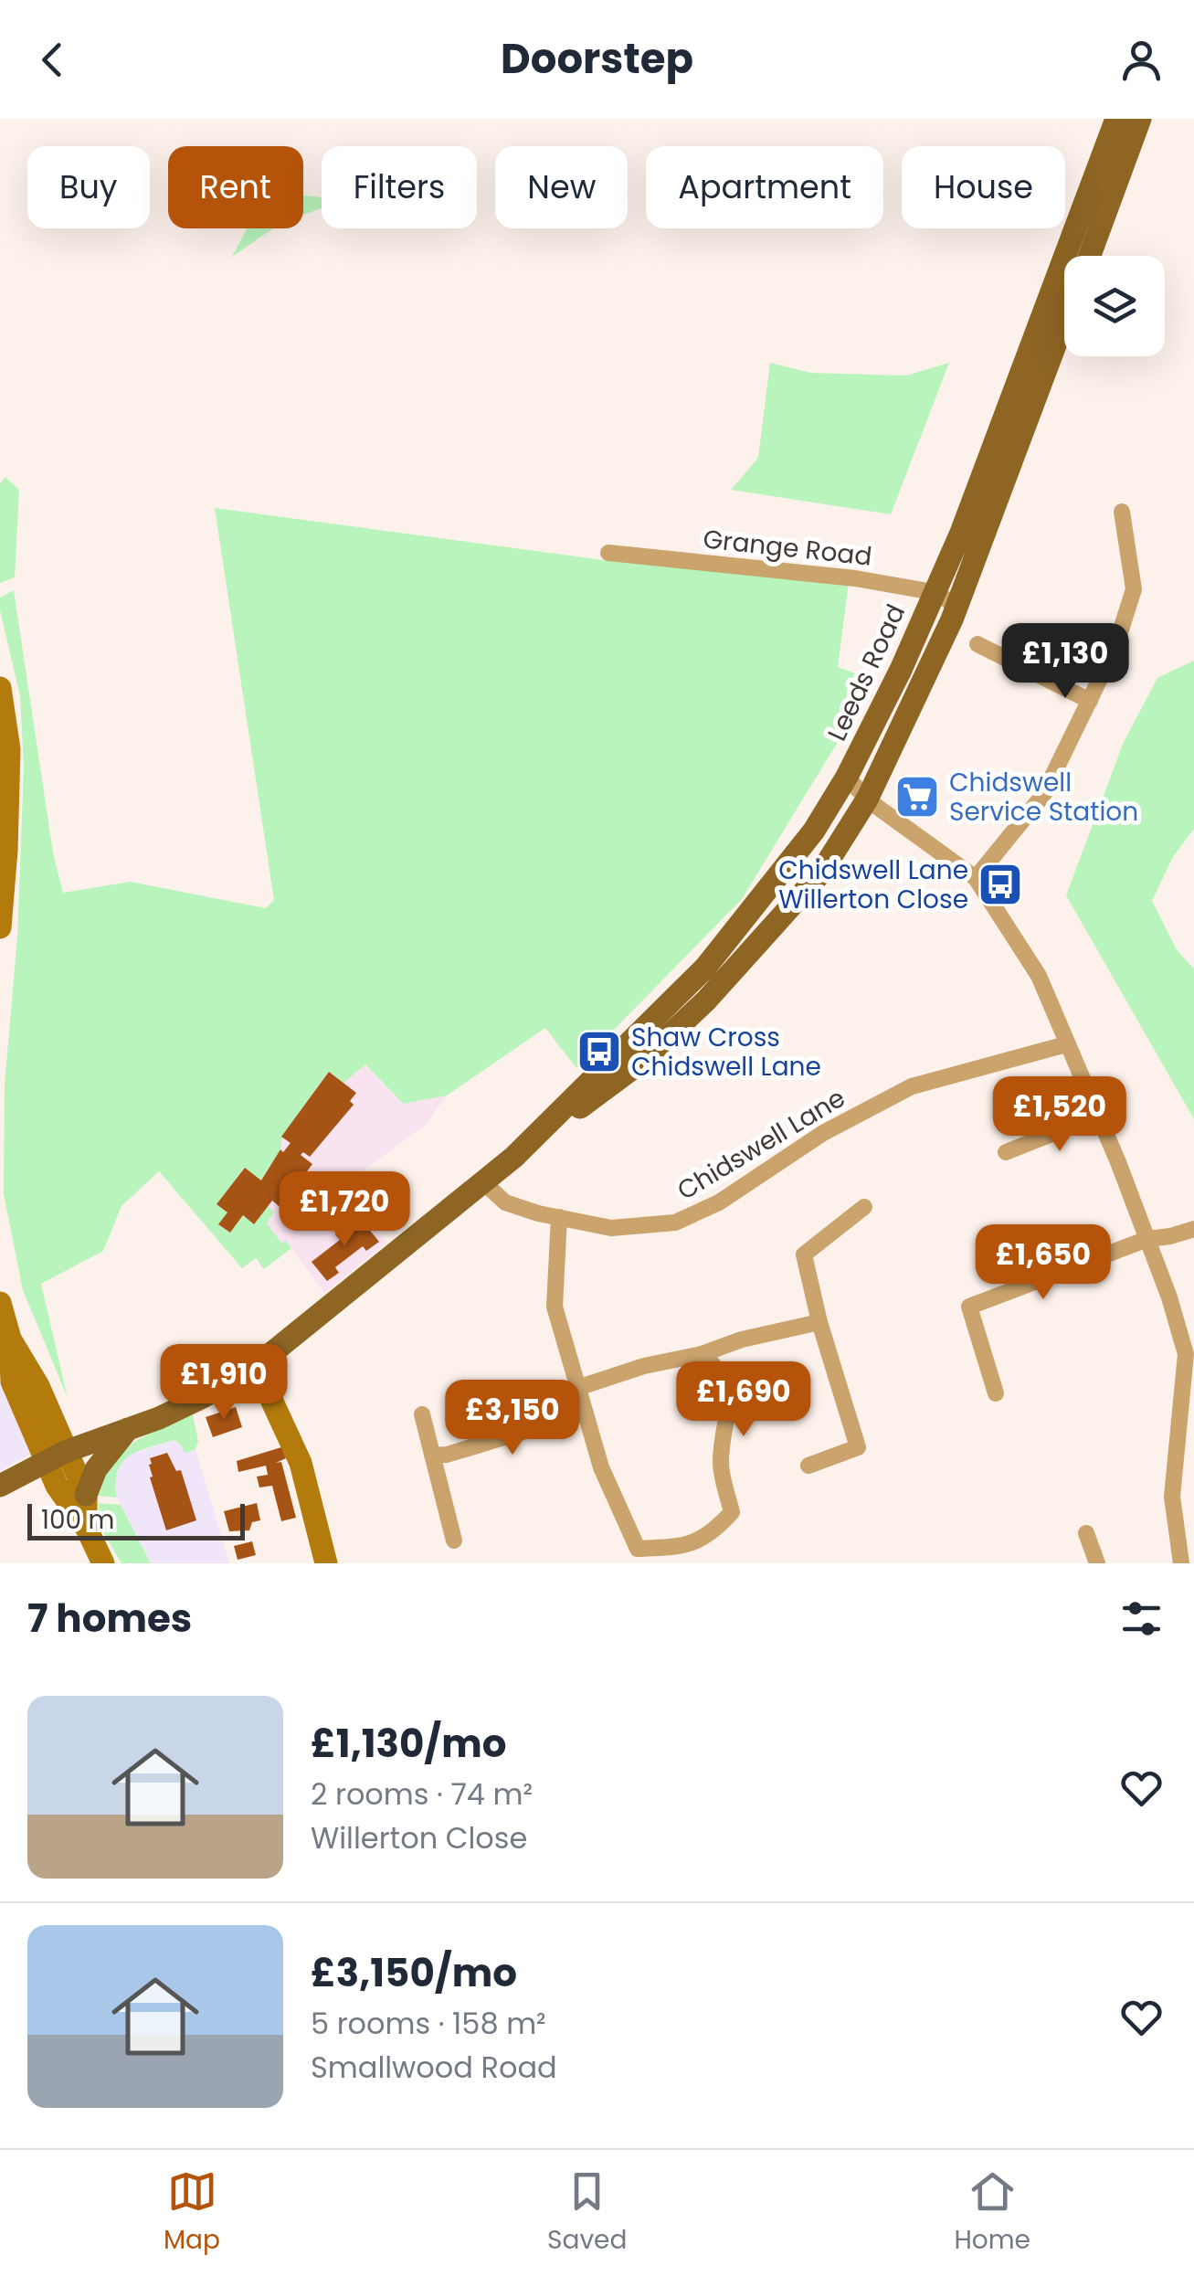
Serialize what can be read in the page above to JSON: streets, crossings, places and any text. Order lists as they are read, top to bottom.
{
  "streets": {
    "main road": ["Leeds Road"],
    "street": ["Grange Road", "Chidswell Lane"]
  },
  "crossings": [
    ["Grange Road", "Leeds Road"],
    ["Leeds Road", "Chidswell Lane"]
  ],
  "places": {
    "supermarket": ["Chidswell Service Station"],
    "bus stop": ["Chidswell Lane Willerton Close", "Shaw Cross Chidswell Lane"]
  },
  "scale_bar": "100 m",
  "page": {
    "header": "Doorstep",
    "chip": [
      "Buy",
      "Rent",
      "Filters",
      "New",
      "Apartment",
      "House"
    ],
    "price": [
      "£1,130",
      "£1,520",
      "£1,720",
      "£1,650",
      "£1,910",
      "£1,690",
      "£3,150"
    ],
    "scale": "100 m",
    "heading": "7 homes",
    "list": [
      {
        "name": "£1,130/mo",
        "note": "2 rooms · 74 m² · Willerton Close"
      },
      {
        "name": "£3,150/mo",
        "note": "5 rooms · 158 m² · Smallwood Road"
      }
    ],
    "tabs": ["Map", "Saved", "Home"]
  }
}
